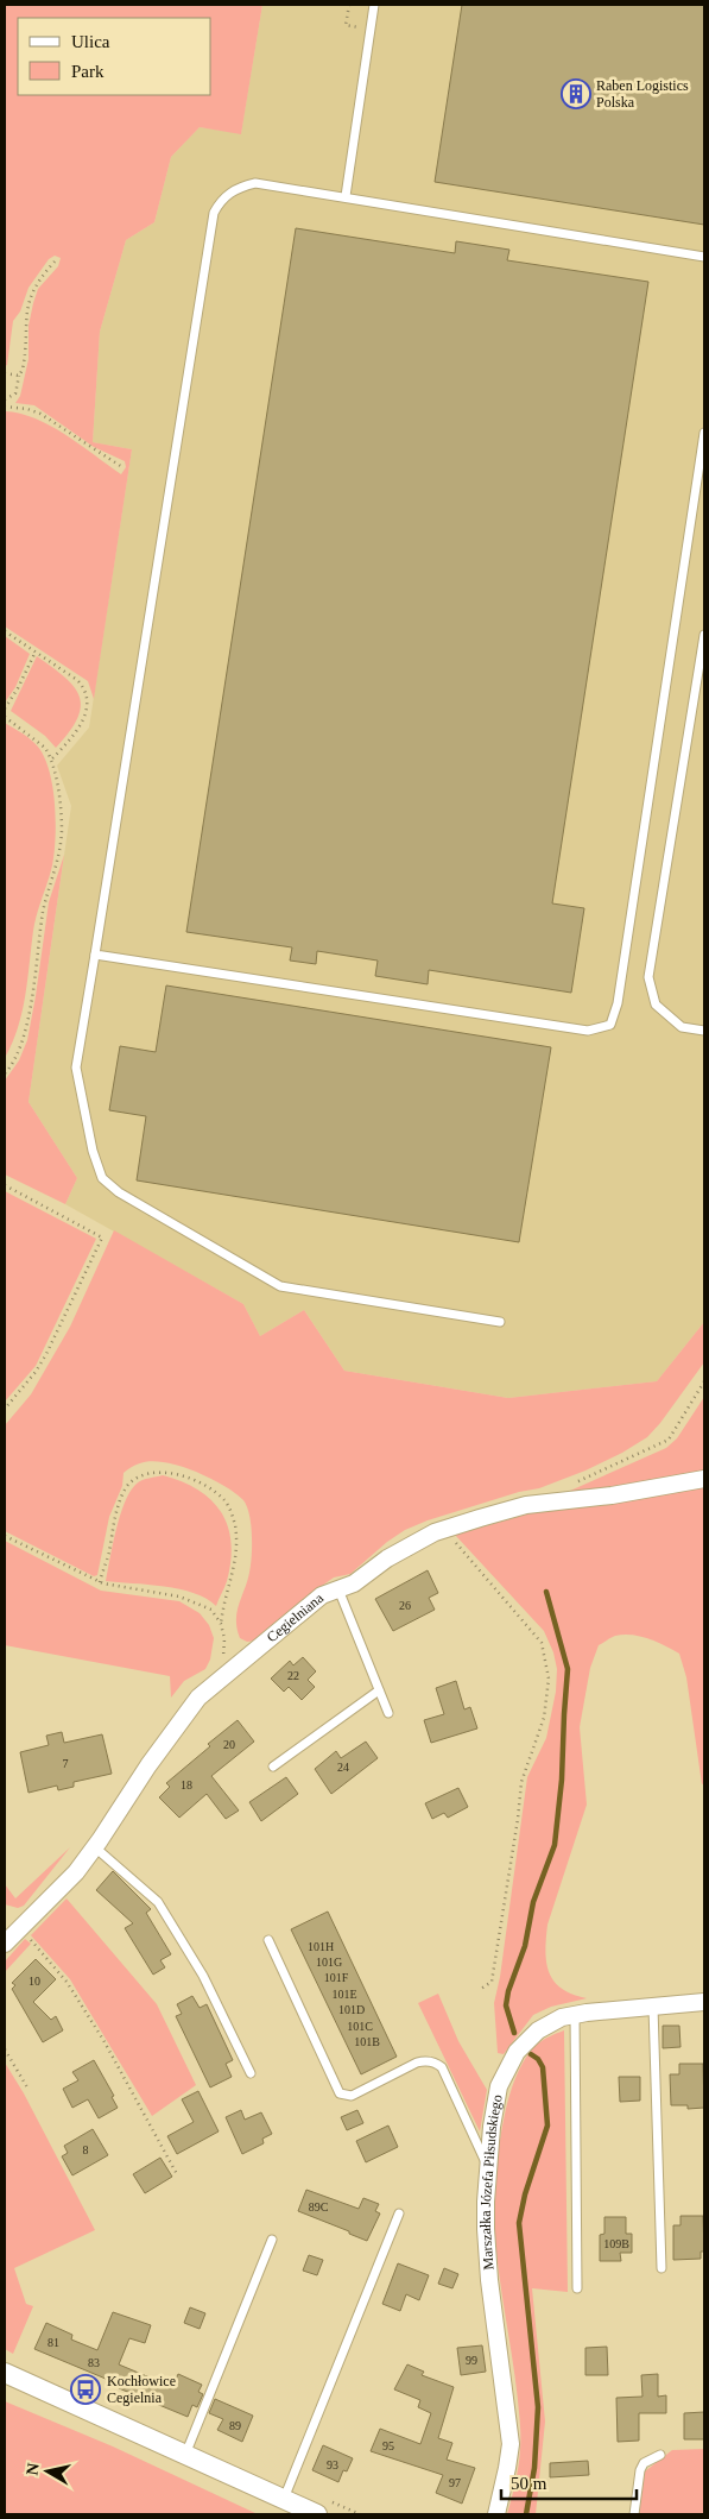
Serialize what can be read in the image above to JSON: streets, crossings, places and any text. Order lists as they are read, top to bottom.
{
  "streets": {
    "street": ["Cegielniana", "Marszałka Józefa Piłsudskiego"]
  },
  "places": {
    "building": ["Raben Logistics Polska"],
    "bus stop": ["Kochłowice Cegielnia"]
  },
  "house_numbers": [
    "26",
    "22",
    "20",
    "7",
    "24",
    "18",
    "101H",
    "101G",
    "101F",
    "10",
    "101E",
    "101D",
    "101C",
    "101B",
    "8",
    "89C",
    "109B",
    "81",
    "99",
    "83",
    "89",
    "95",
    "93",
    "97"
  ],
  "legend": ["Ulica", "Park"],
  "scale_bar": "50 m",
  "north": "left"
}
